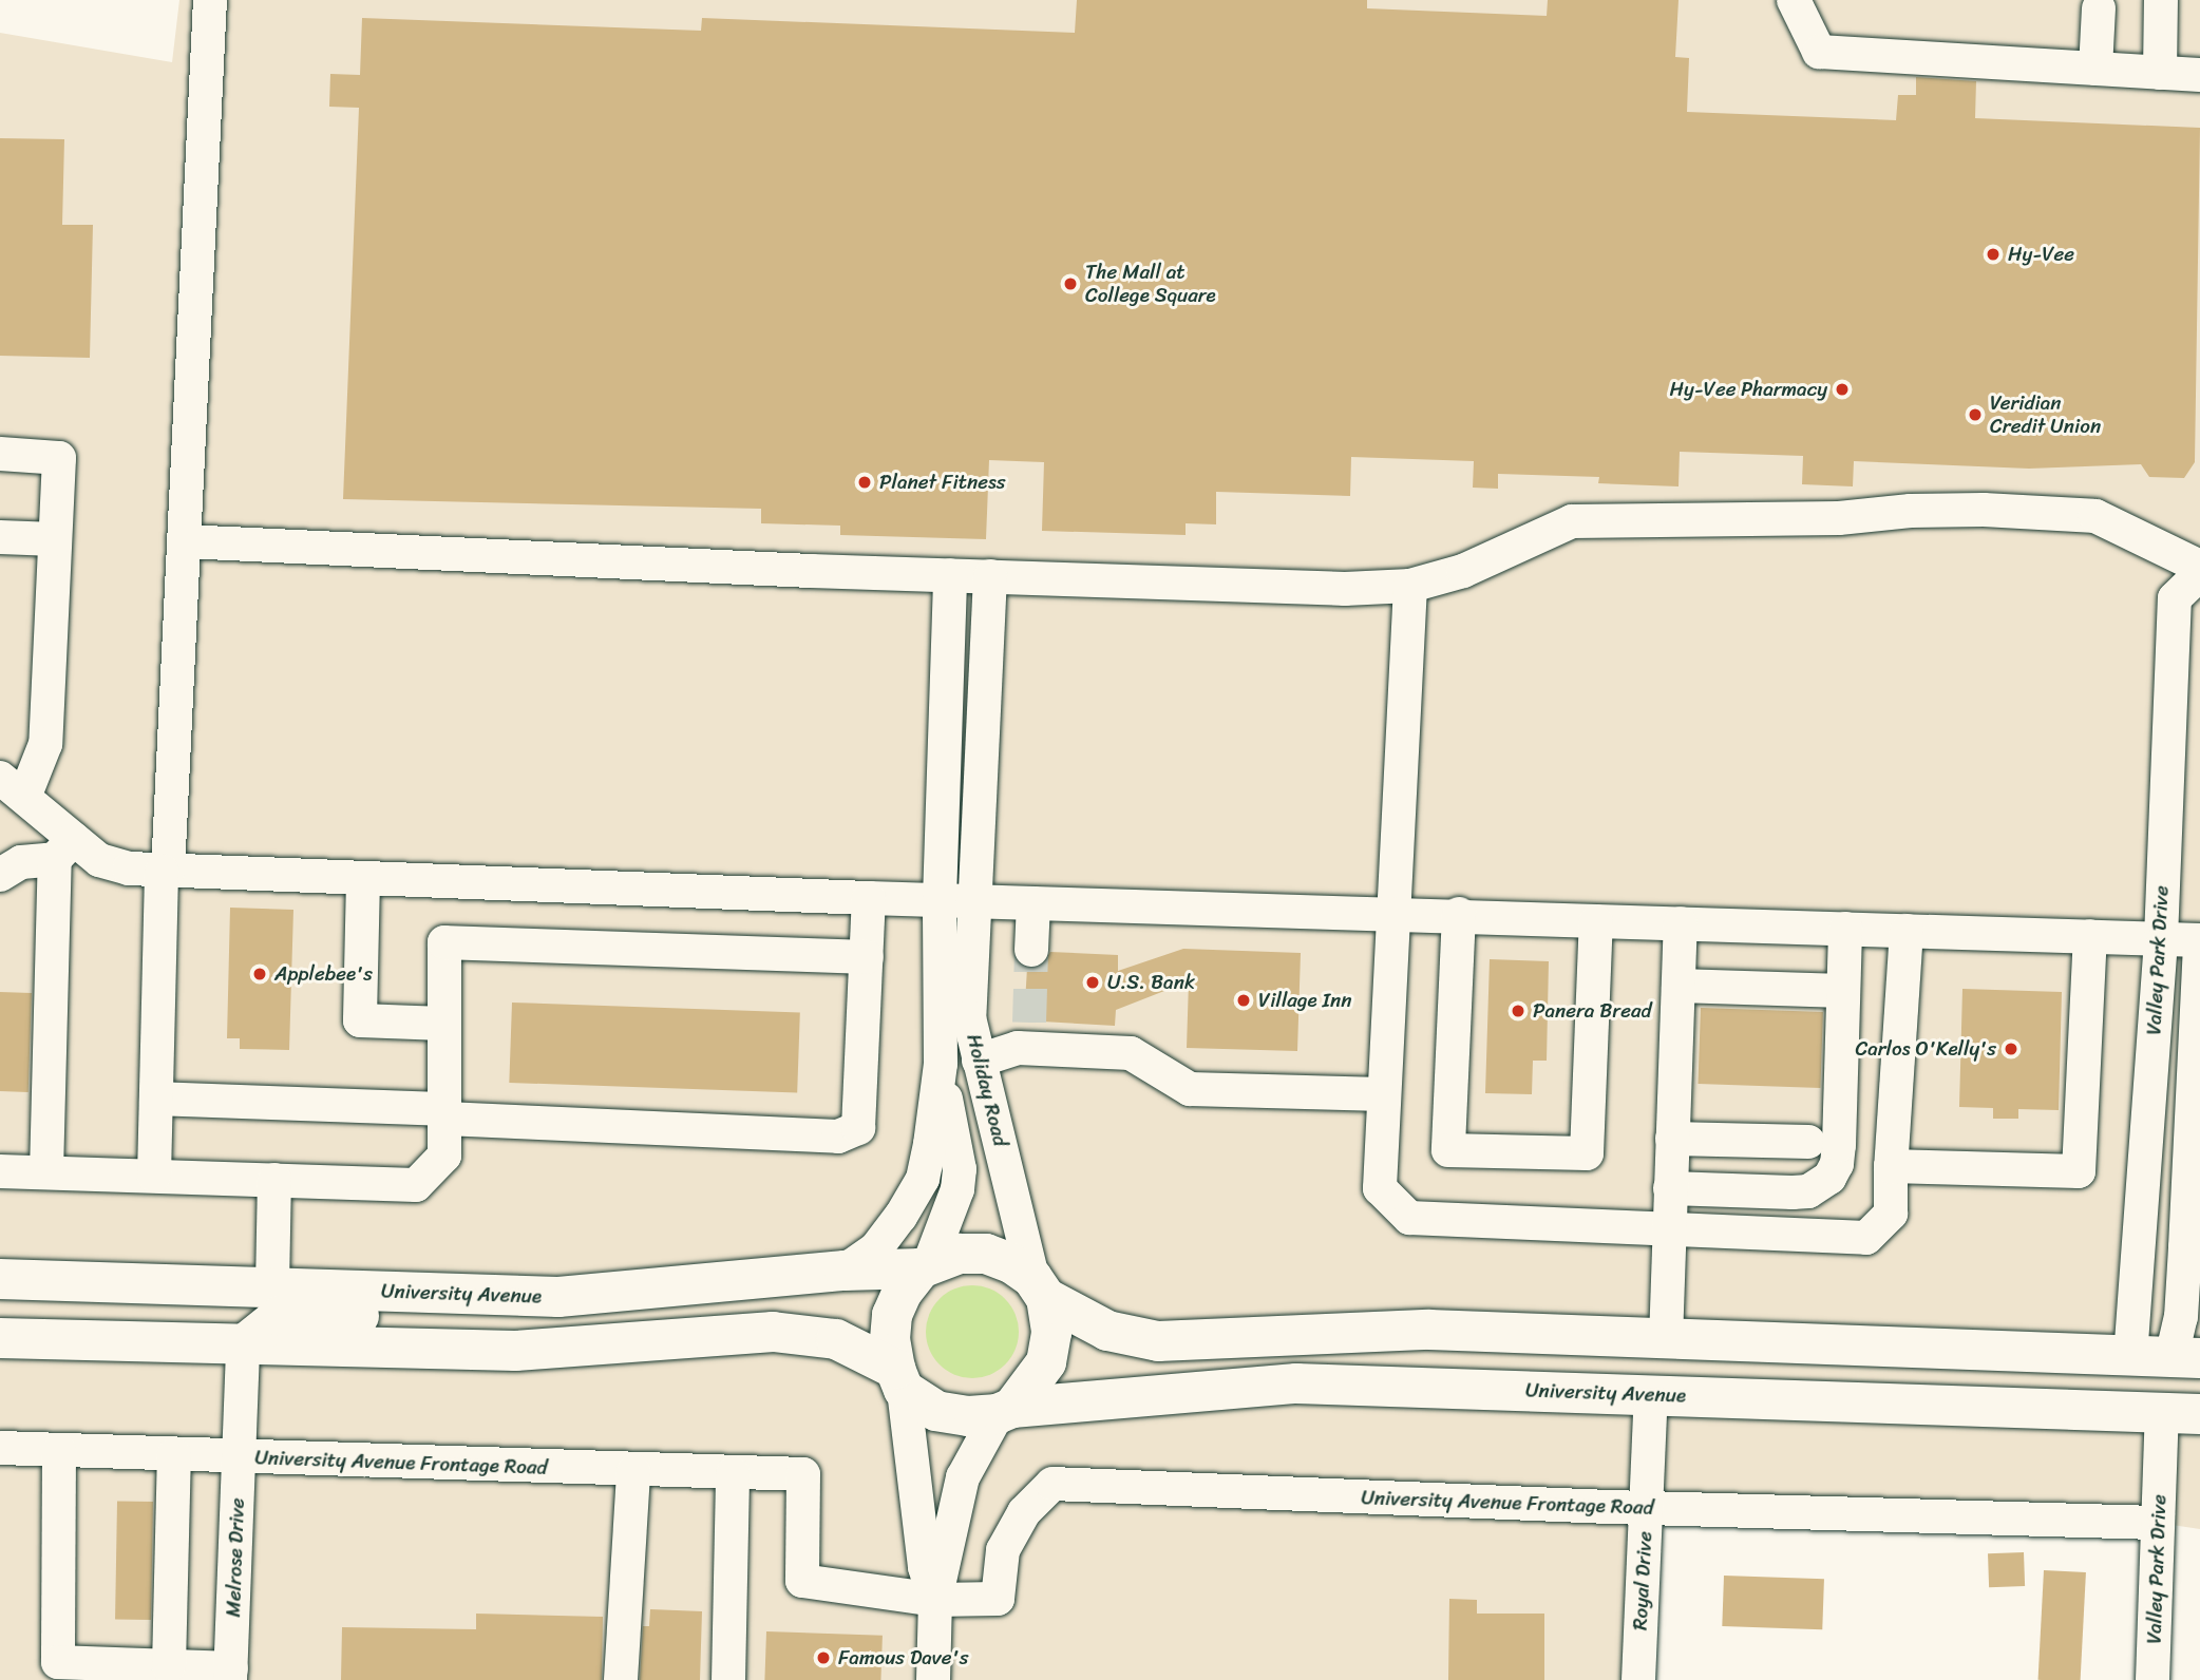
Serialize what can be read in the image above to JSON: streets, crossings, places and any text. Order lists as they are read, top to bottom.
{
  "streets": {
    "main road": ["University Avenue"],
    "street": [
      "Valley Park Drive",
      "Holiday Road",
      "University Avenue Frontage Road",
      "Melrose Drive",
      "Royal Drive"
    ]
  },
  "crossings": [
    ["Valley Park Drive", "University Avenue"],
    ["Valley Park Drive", "University Avenue Frontage Road"],
    ["Holiday Road", "University Avenue"],
    ["University Avenue", "Royal Drive"],
    ["University Avenue Frontage Road", "Melrose Drive"],
    ["University Avenue Frontage Road", "Royal Drive"]
  ],
  "places": [
    "Hy-Vee",
    "The Mall at College Square",
    "Hy-Vee Pharmacy",
    "Veridian Credit Union",
    "Planet Fitness",
    "Applebee's",
    "U.S. Bank",
    "Village Inn",
    "Panera Bread",
    "Carlos O'Kelly's",
    "Famous Dave's"
  ]
}
